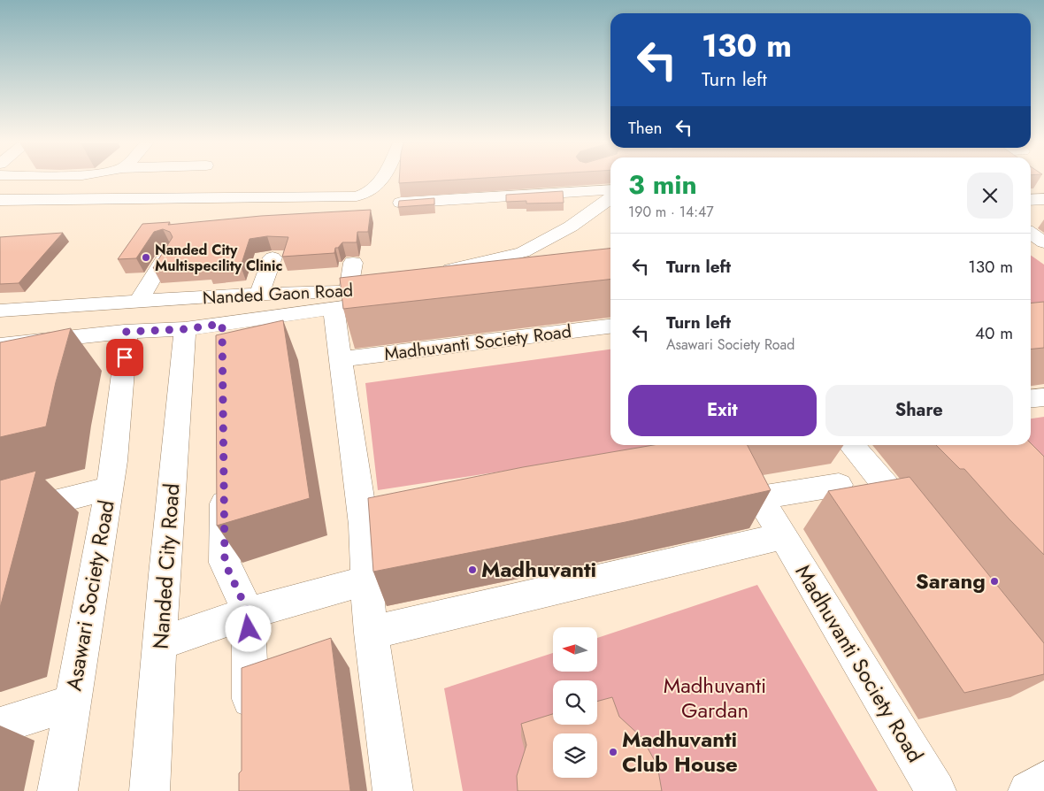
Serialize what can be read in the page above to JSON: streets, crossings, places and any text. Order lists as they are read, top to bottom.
{
  "streets": {
    "street": [
      "Nanded Gaon Road",
      "Madhuvanti Society Road",
      "Nanded City Road",
      "Asawari Society Road"
    ]
  },
  "parks": ["Madhuvanti Gardan"],
  "places": [
    "Nanded City Multispecility Clinic",
    "Madhuvanti",
    "Sarang",
    "Madhuvanti Club House"
  ],
  "north": "left",
  "page": {
    "turn": ["130 m", "Turn left"],
    "then": "Then",
    "heading": ["3 min", "190 m · 14:47"],
    "list": [
      {
        "name": "Turn left",
        "value": "130 m"
      },
      {
        "name": "Turn left",
        "note": "Asawari Society Road",
        "value": "40 m"
      }
    ],
    "buttons": ["Exit", "Share"]
  }
}
